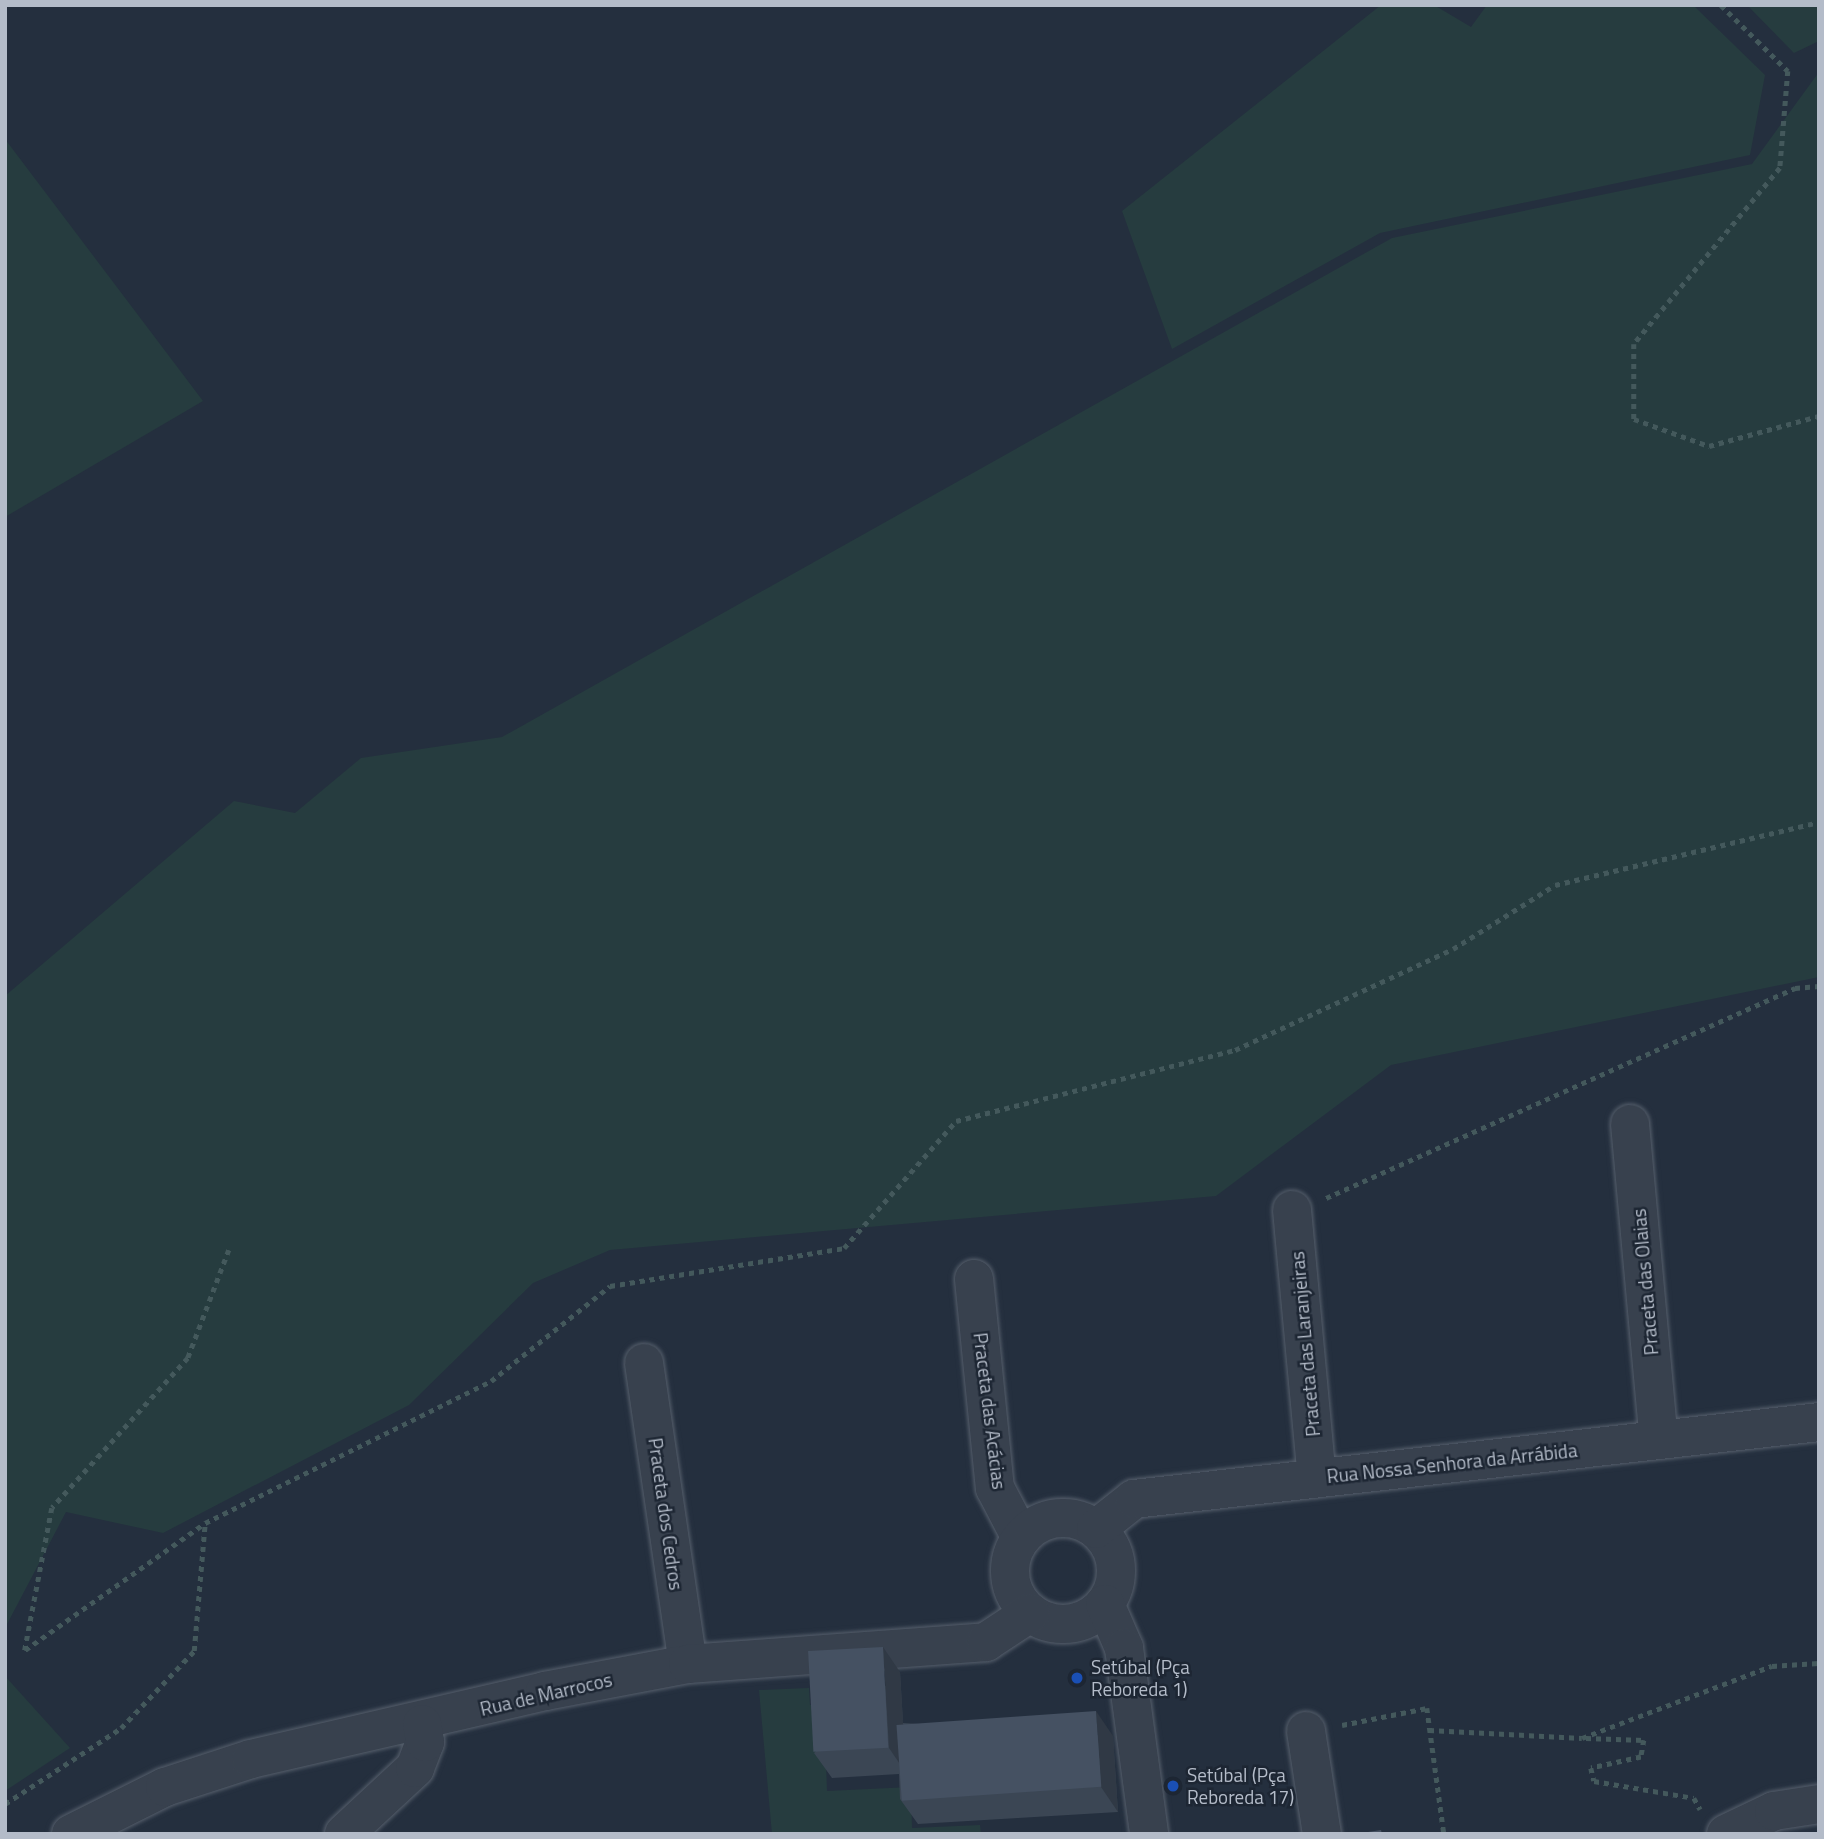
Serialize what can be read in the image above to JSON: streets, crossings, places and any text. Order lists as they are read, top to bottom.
{
  "streets": {
    "street": [
      "Praceta das Olaias",
      "Praceta das Laranjeiras",
      "Praceta das Acácias",
      "Rua Nossa Senhora da Arrábida",
      "Praceta dos Cedros",
      "Rua de Marrocos"
    ]
  },
  "crossings": [
    ["Praceta das Olaias", "Rua Nossa Senhora da Arrábida"],
    ["Praceta das Laranjeiras", "Rua Nossa Senhora da Arrábida"],
    ["Praceta das Acácias", "Rua Nossa Senhora da Arrábida"],
    ["Praceta das Acácias", "Rua de Marrocos"],
    ["Rua Nossa Senhora da Arrábida", "Rua de Marrocos"],
    ["Praceta dos Cedros", "Rua de Marrocos"]
  ],
  "places": ["Setúbal (Pça Reboreda 1)", "Setúbal (Pça Reboreda 17)"]
}
